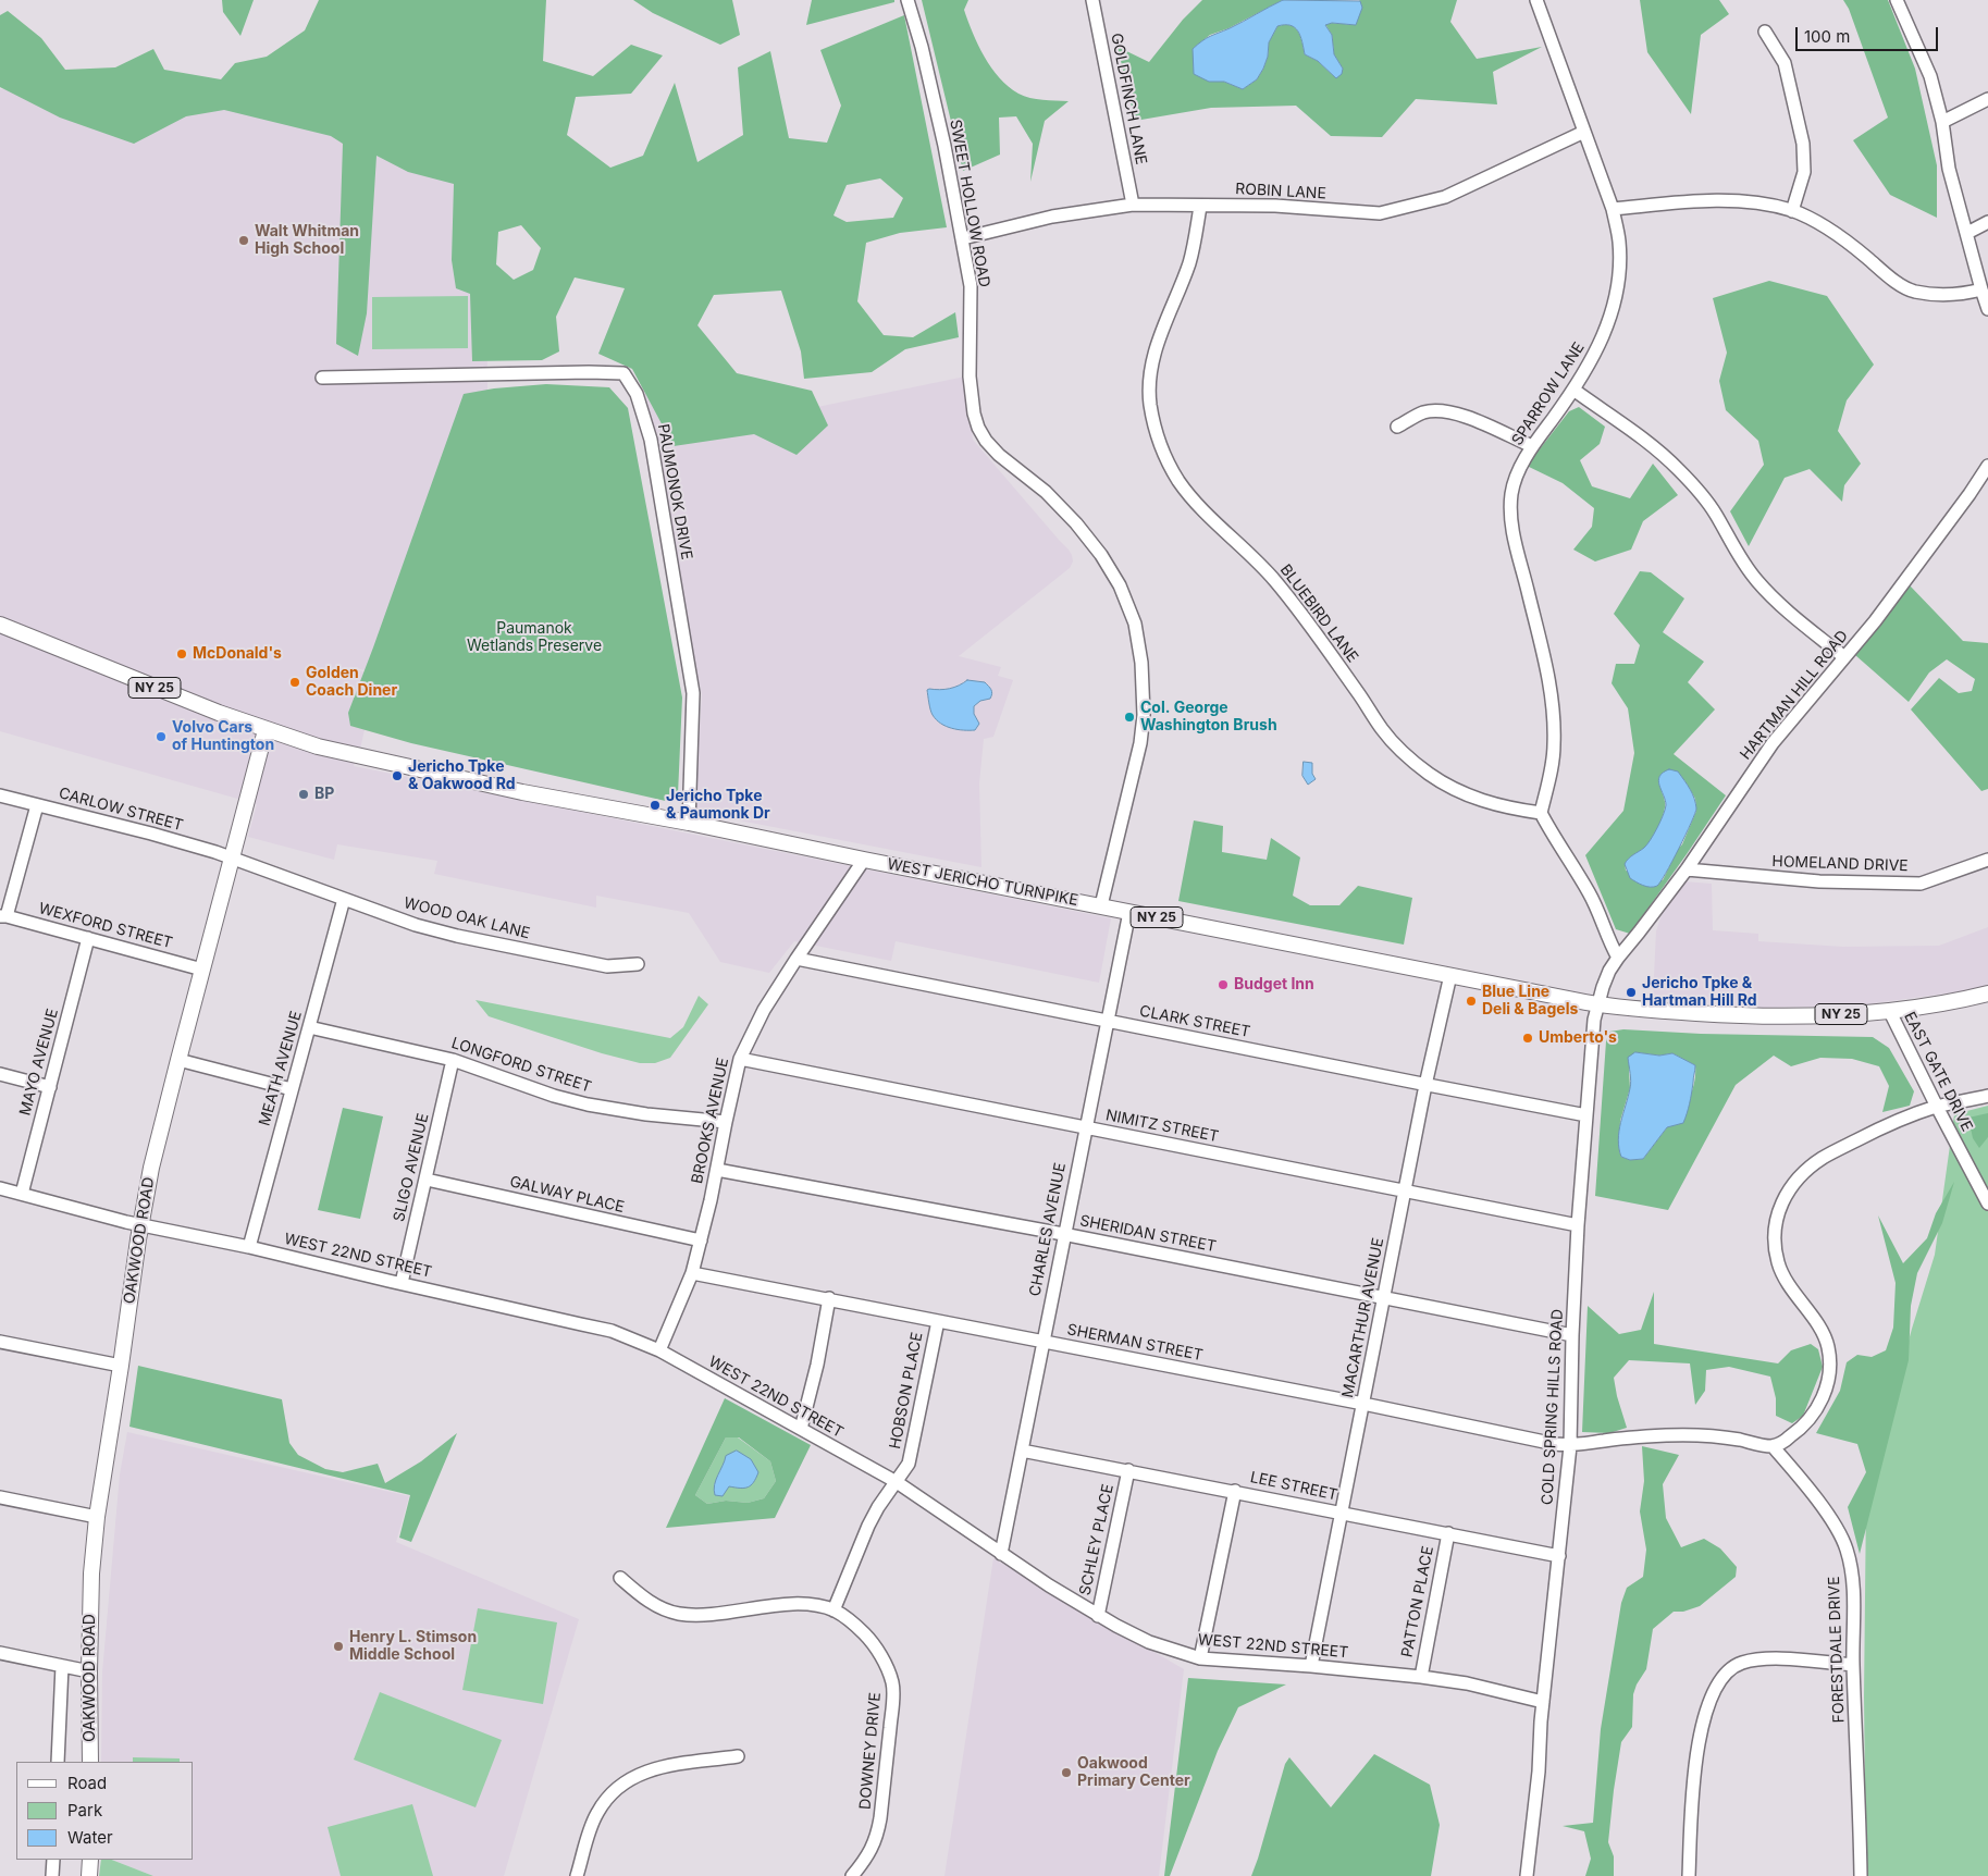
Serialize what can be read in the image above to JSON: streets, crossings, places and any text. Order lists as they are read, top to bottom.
{
  "streets": {
    "main road": ["NY 25", "WEST JERICHO TURNPIKE", "OAKWOOD ROAD"],
    "street": [
      "GOLDFINCH LANE",
      "ROBIN LANE",
      "SWEET HOLLOW ROAD",
      "SPARROW LANE",
      "PAUMONOK DRIVE",
      "BLUEBIRD LANE",
      "HARTMAN HILL ROAD",
      "CARLOW STREET",
      "HOMELAND DRIVE",
      "WOOD OAK LANE",
      "WEXFORD STREET",
      "CLARK STREET",
      "MAYO AVENUE",
      "LONGFORD STREET",
      "MEATH AVENUE",
      "EAST GATE DRIVE",
      "BROOKS AVENUE",
      "NIMITZ STREET",
      "SLIGO AVENUE",
      "GALWAY PLACE",
      "CHARLES AVENUE",
      "SHERIDAN STREET",
      "WEST 22ND STREET",
      "MACARTHUR AVENUE",
      "SHERMAN STREET",
      "HOBSON PLACE",
      "COLD SPRING HILLS ROAD",
      "LEE STREET",
      "SCHLEY PLACE",
      "PATTON PLACE",
      "FORESTDALE DRIVE",
      "DOWNEY DRIVE"
    ]
  },
  "crossings": [
    ["GOLDFINCH LANE", "ROBIN LANE"],
    ["ROBIN LANE", "SWEET HOLLOW ROAD"],
    ["ROBIN LANE", "SPARROW LANE"],
    ["ROBIN LANE", "BLUEBIRD LANE"],
    ["SWEET HOLLOW ROAD", "WEST JERICHO TURNPIKE"],
    ["SPARROW LANE", "BLUEBIRD LANE"],
    ["PAUMONOK DRIVE", "WEST JERICHO TURNPIKE"],
    ["HARTMAN HILL ROAD", "HOMELAND DRIVE"],
    ["HARTMAN HILL ROAD", "WEST JERICHO TURNPIKE"],
    ["HARTMAN HILL ROAD", "COLD SPRING HILLS ROAD"],
    ["CARLOW STREET", "WOOD OAK LANE"],
    ["CARLOW STREET", "OAKWOOD ROAD"],
    ["WEST JERICHO TURNPIKE", "EAST GATE DRIVE"],
    ["WEST JERICHO TURNPIKE", "BROOKS AVENUE"],
    ["WEST JERICHO TURNPIKE", "CHARLES AVENUE"],
    ["WEST JERICHO TURNPIKE", "OAKWOOD ROAD"],
    ["WEST JERICHO TURNPIKE", "MACARTHUR AVENUE"],
    ["WEST JERICHO TURNPIKE", "COLD SPRING HILLS ROAD"],
    ["WOOD OAK LANE", "MEATH AVENUE"],
    ["WOOD OAK LANE", "OAKWOOD ROAD"],
    ["WEXFORD STREET", "MAYO AVENUE"],
    ["WEXFORD STREET", "OAKWOOD ROAD"],
    ["CLARK STREET", "BROOKS AVENUE"],
    ["CLARK STREET", "CHARLES AVENUE"],
    ["CLARK STREET", "MACARTHUR AVENUE"],
    ["CLARK STREET", "COLD SPRING HILLS ROAD"],
    ["MAYO AVENUE", "WEST 22ND STREET"],
    ["LONGFORD STREET", "MEATH AVENUE"],
    ["LONGFORD STREET", "BROOKS AVENUE"],
    ["LONGFORD STREET", "SLIGO AVENUE"],
    ["MEATH AVENUE", "WEST 22ND STREET"],
    ["BROOKS AVENUE", "NIMITZ STREET"],
    ["BROOKS AVENUE", "GALWAY PLACE"],
    ["BROOKS AVENUE", "SHERIDAN STREET"],
    ["BROOKS AVENUE", "WEST 22ND STREET"],
    ["BROOKS AVENUE", "SHERMAN STREET"],
    ["NIMITZ STREET", "CHARLES AVENUE"],
    ["NIMITZ STREET", "MACARTHUR AVENUE"],
    ["NIMITZ STREET", "COLD SPRING HILLS ROAD"],
    ["SLIGO AVENUE", "GALWAY PLACE"],
    ["SLIGO AVENUE", "WEST 22ND STREET"],
    ["CHARLES AVENUE", "SHERIDAN STREET"],
    ["CHARLES AVENUE", "WEST 22ND STREET"],
    ["CHARLES AVENUE", "SHERMAN STREET"],
    ["CHARLES AVENUE", "LEE STREET"],
    ["SHERIDAN STREET", "MACARTHUR AVENUE"],
    ["SHERIDAN STREET", "COLD SPRING HILLS ROAD"],
    ["OAKWOOD ROAD", "WEST 22ND STREET"],
    ["WEST 22ND STREET", "MACARTHUR AVENUE"],
    ["WEST 22ND STREET", "HOBSON PLACE"],
    ["WEST 22ND STREET", "COLD SPRING HILLS ROAD"],
    ["WEST 22ND STREET", "SCHLEY PLACE"],
    ["WEST 22ND STREET", "PATTON PLACE"],
    ["MACARTHUR AVENUE", "SHERMAN STREET"],
    ["MACARTHUR AVENUE", "LEE STREET"],
    ["SHERMAN STREET", "HOBSON PLACE"],
    ["SHERMAN STREET", "COLD SPRING HILLS ROAD"],
    ["SHERMAN STREET", "FORESTDALE DRIVE"],
    ["HOBSON PLACE", "DOWNEY DRIVE"],
    ["COLD SPRING HILLS ROAD", "LEE STREET"],
    ["LEE STREET", "SCHLEY PLACE"],
    ["LEE STREET", "PATTON PLACE"]
  ],
  "parks": ["Paumanok Wetlands Preserve"],
  "places": [
    "Walt Whitman High School",
    "McDonald's",
    "Golden Coach Diner",
    "Col. George Washington Brush",
    "Volvo Cars of Huntington",
    "Jericho Tpke & Oakwood Rd",
    "BP",
    "Jericho Tpke & Paumonk Dr",
    "Budget Inn",
    "Jericho Tpke & Hartman Hill Rd",
    "Blue Line Deli & Bagels",
    "Umberto's",
    "Henry L. Stimson Middle School",
    "Oakwood Primary Center"
  ],
  "legend": ["Road", "Park", "Water"],
  "scale_bar": "100 m"
}
